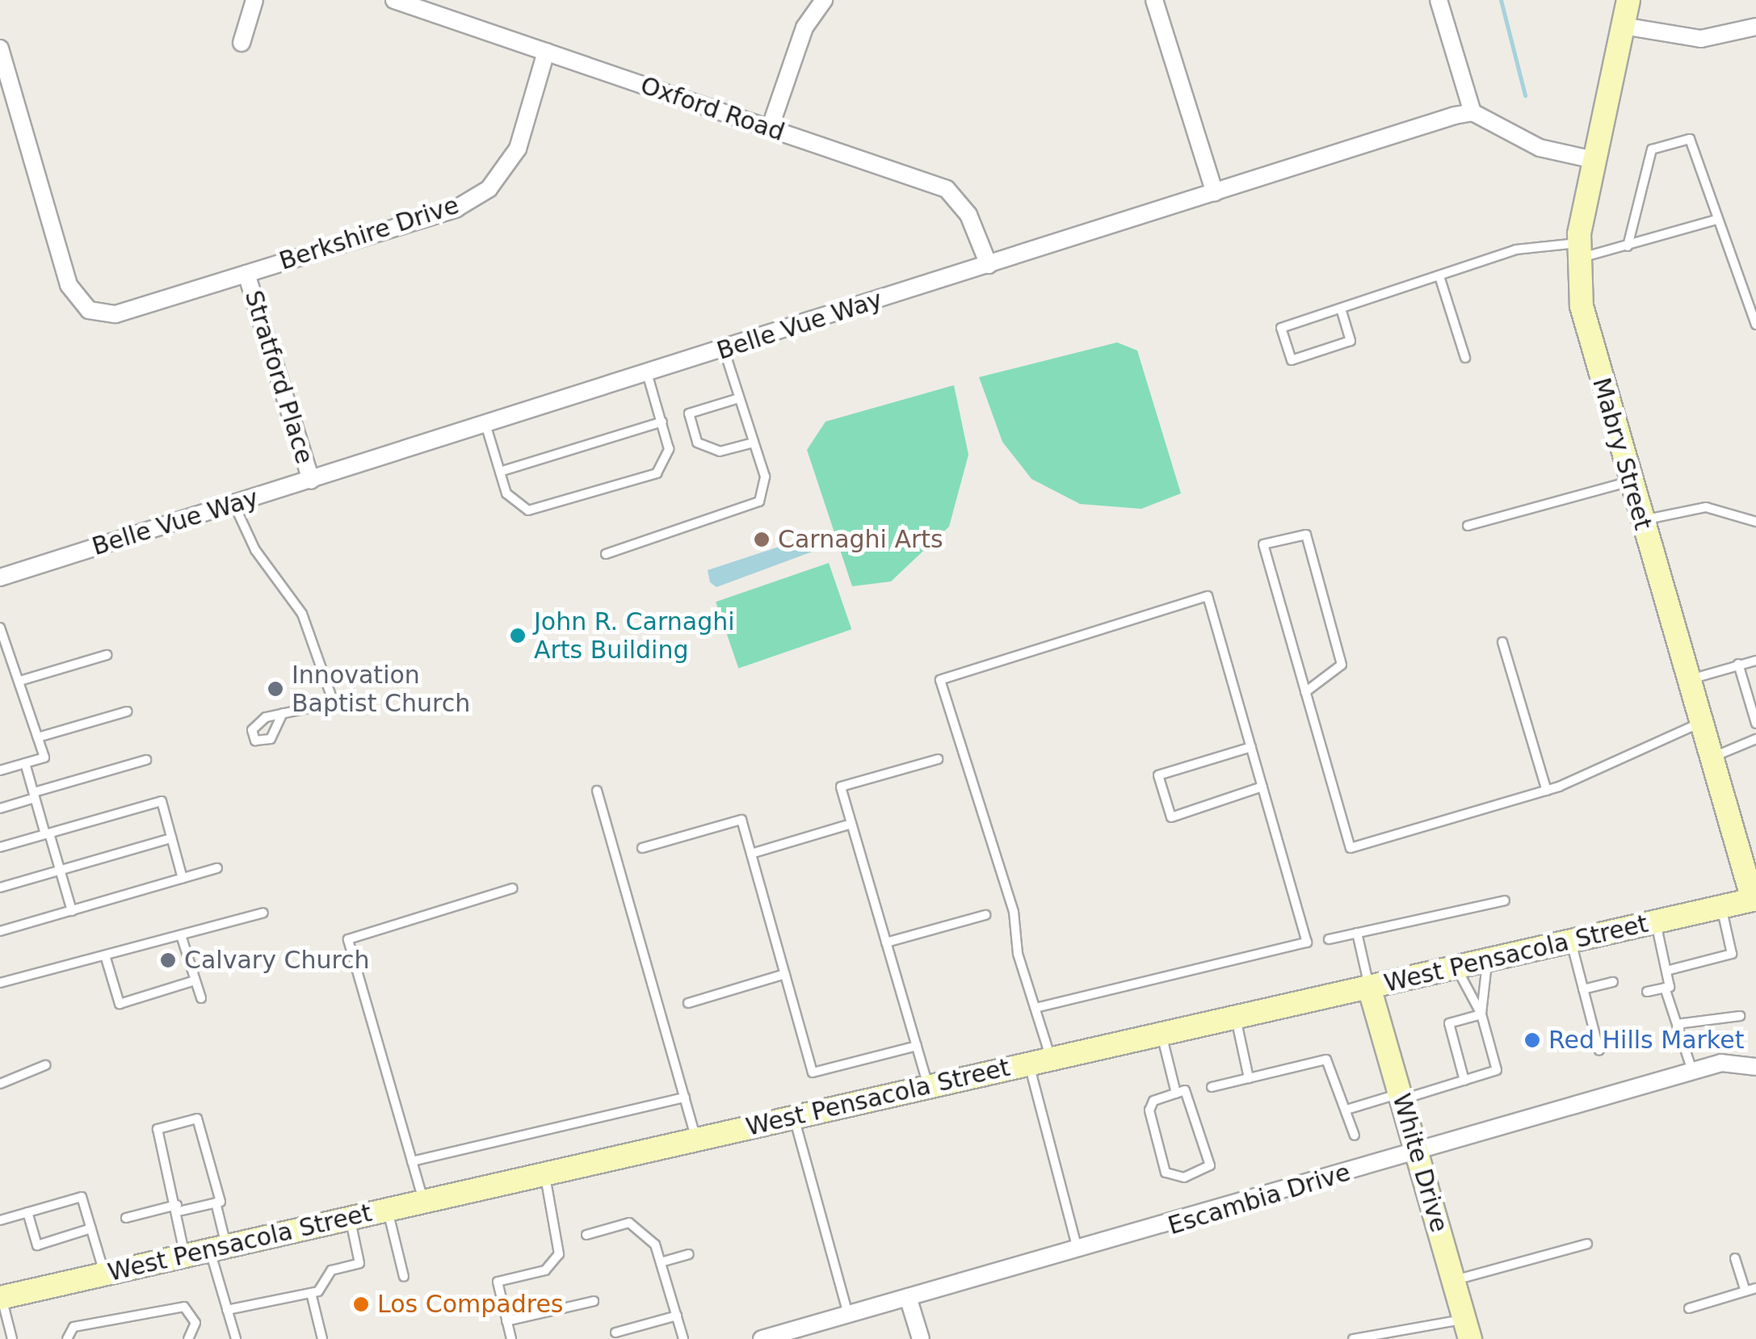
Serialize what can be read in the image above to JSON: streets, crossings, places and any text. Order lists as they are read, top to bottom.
{
  "streets": {
    "main road": ["Mabry Street", "West Pensacola Street", "White Drive"],
    "street": [
      "Oxford Road",
      "Berkshire Drive",
      "Belle Vue Way",
      "Stratford Place",
      "Escambia Drive"
    ]
  },
  "crossings": [
    ["Oxford Road", "Berkshire Drive"],
    ["Oxford Road", "Belle Vue Way"],
    ["Berkshire Drive", "Stratford Place"],
    ["Belle Vue Way", "Stratford Place"],
    ["Mabry Street", "West Pensacola Street"],
    ["West Pensacola Street", "White Drive"],
    ["White Drive", "Escambia Drive"]
  ],
  "places": [
    "Carnaghi Arts",
    "John R. Carnaghi Arts Building",
    "Innovation Baptist Church",
    "Calvary Church",
    "Red Hills Market",
    "Los Compadres"
  ]
}
